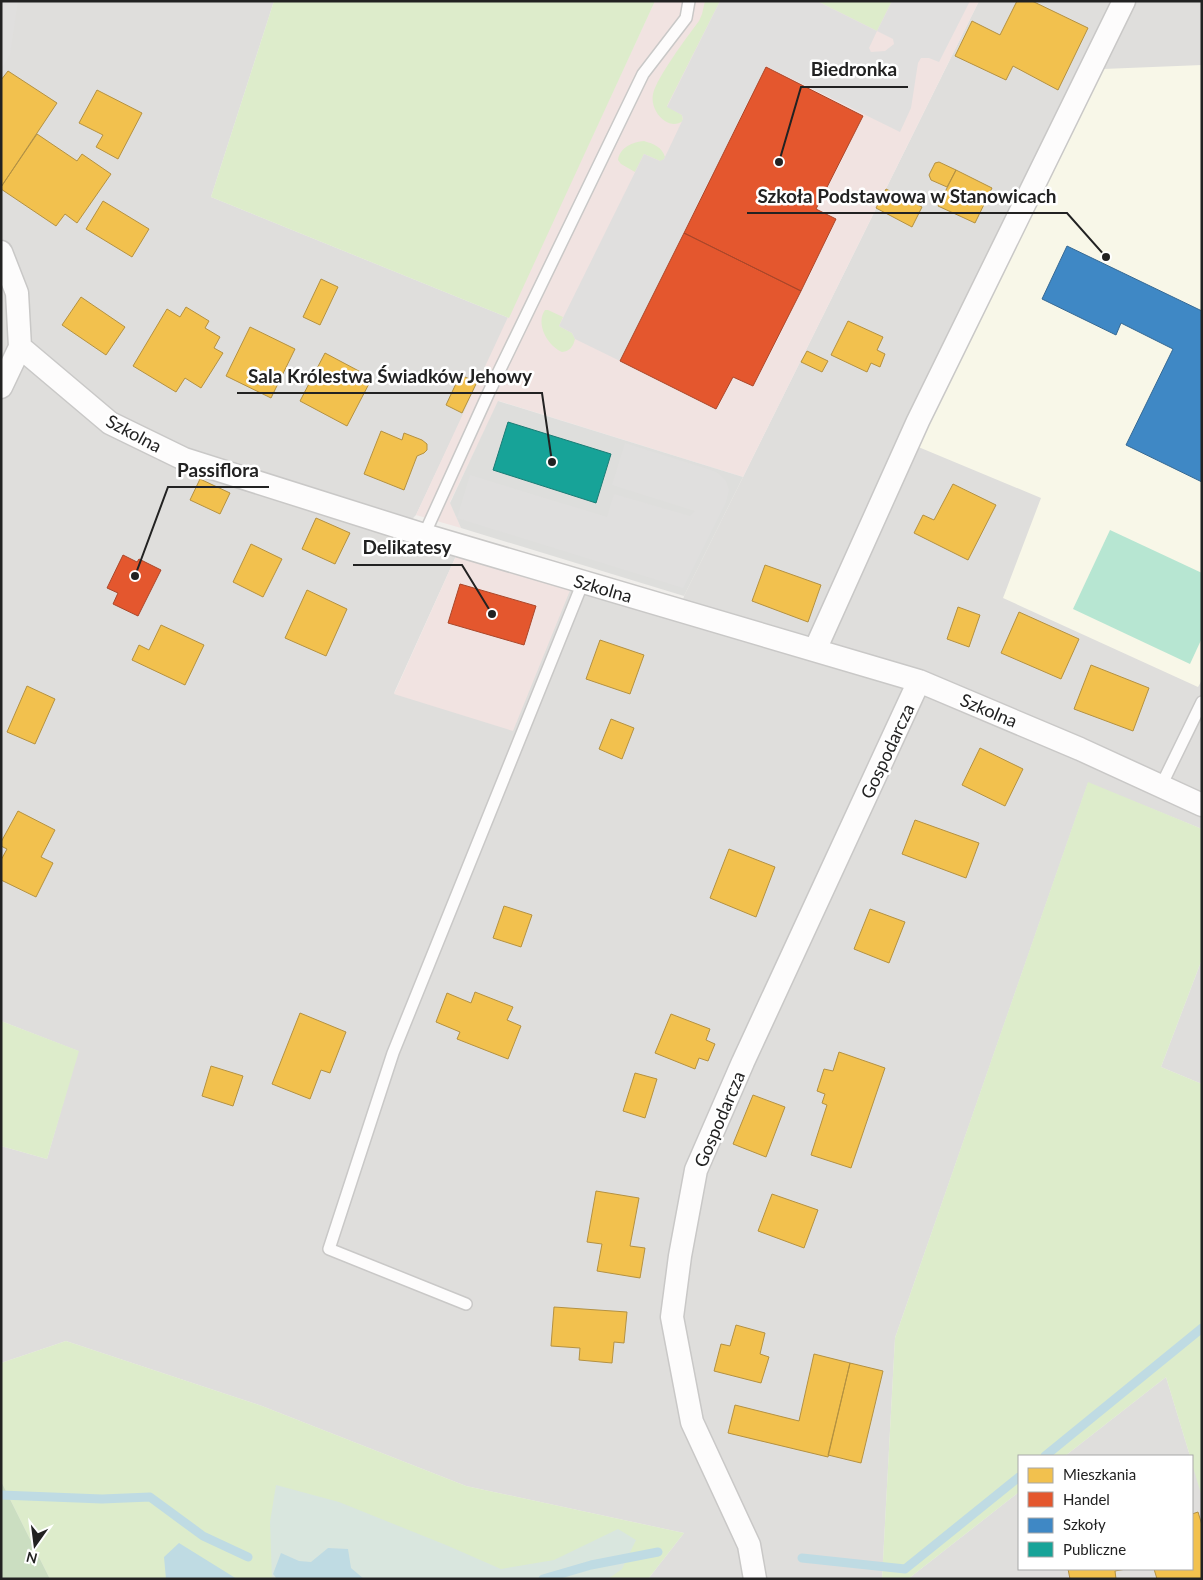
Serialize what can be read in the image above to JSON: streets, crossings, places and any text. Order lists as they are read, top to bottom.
{
  "streets": {
    "street": ["Szkolna", "Gospodarcza"]
  },
  "crossings": [
    ["Szkolna", "Gospodarcza"]
  ],
  "places": [
    "Biedronka",
    "Szkoła Podstawowa w Stanowicach",
    "Sala Królestwa Świadków Jehowy",
    "Passiflora",
    "Delikatesy"
  ],
  "legend": [
    "Mieszkania",
    "Handel",
    "Szkoły",
    "Publiczne"
  ],
  "north": "bottom"
}
